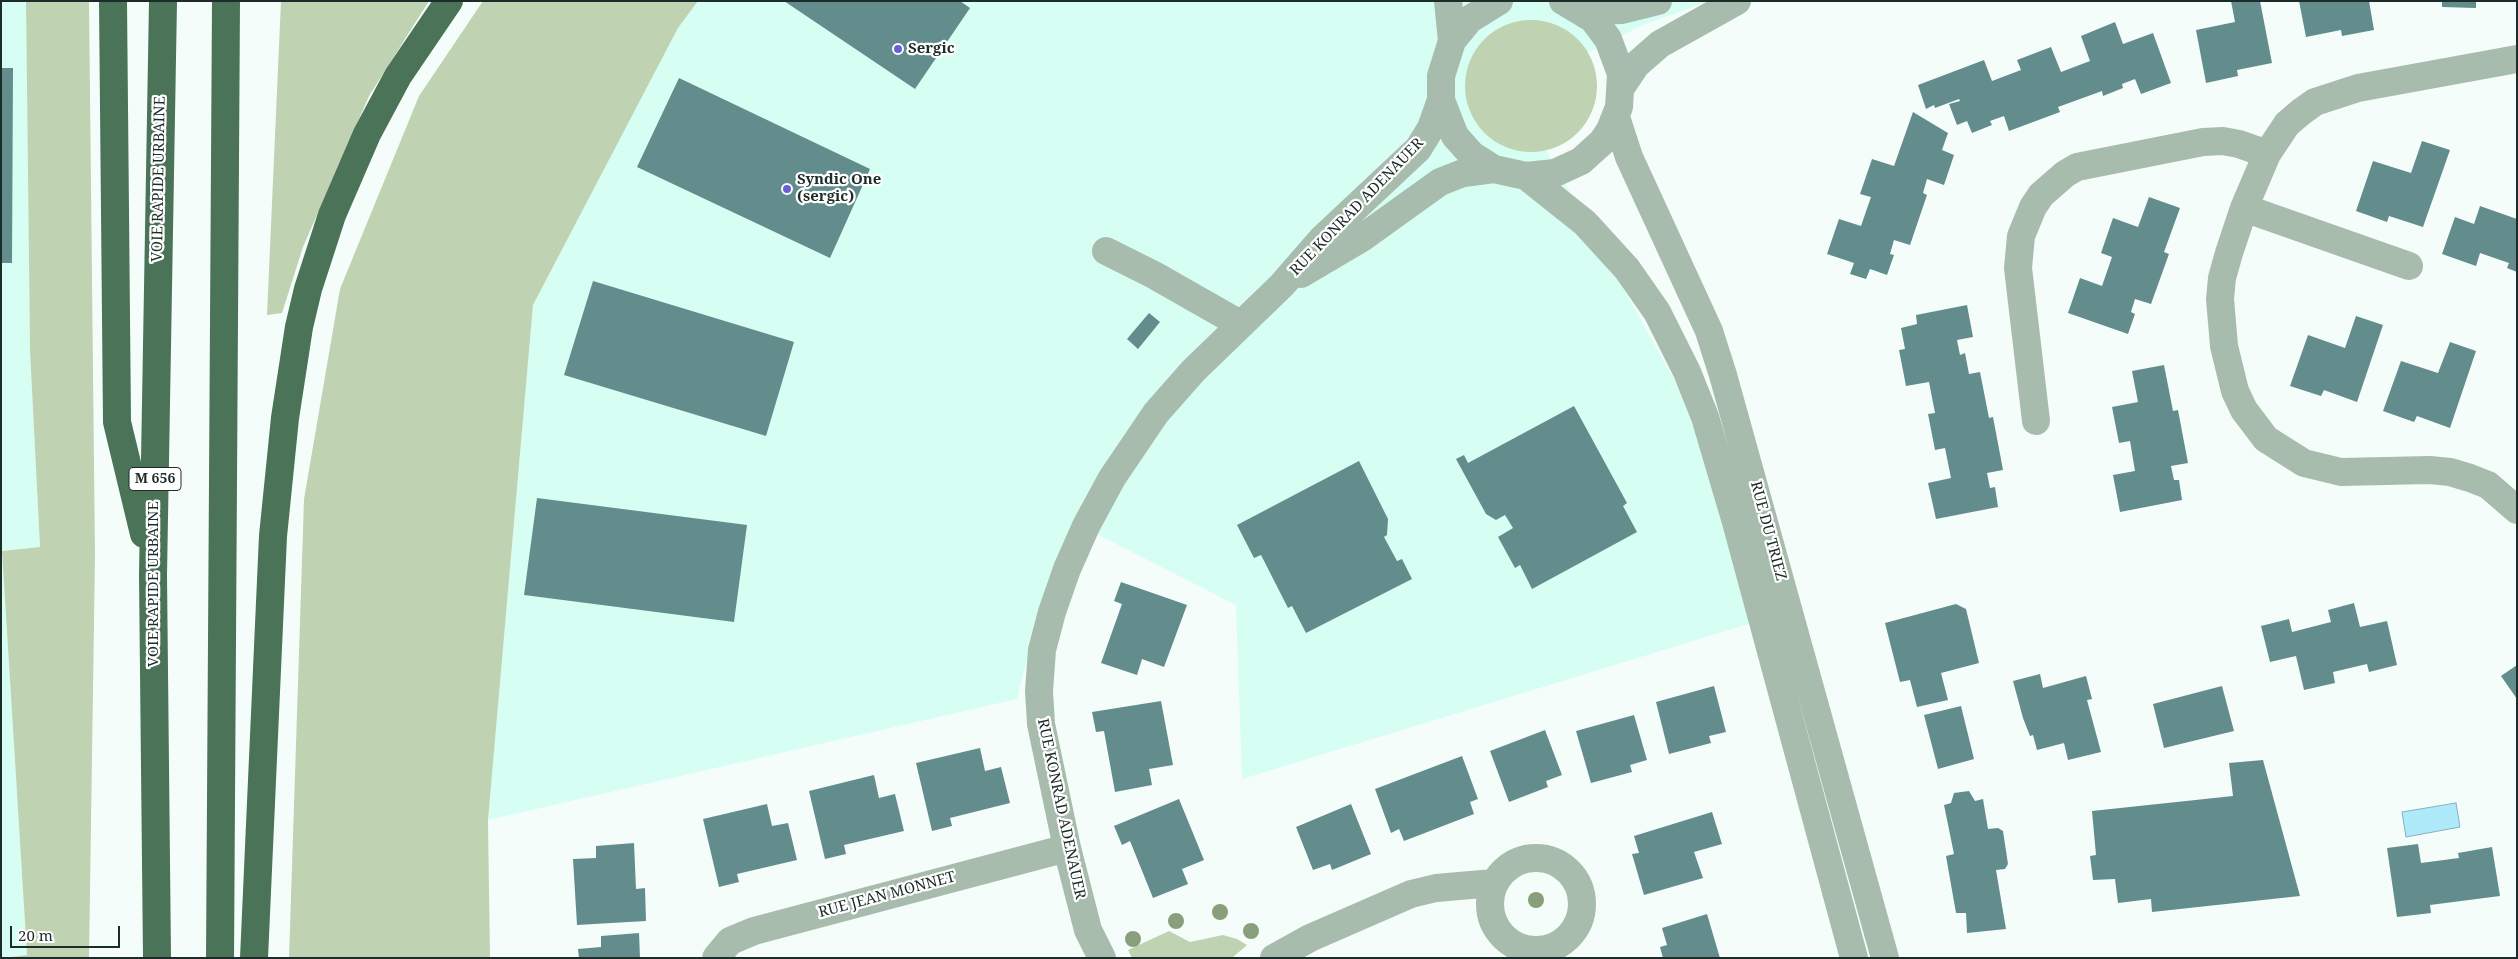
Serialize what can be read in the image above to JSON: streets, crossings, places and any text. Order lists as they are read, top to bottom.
{
  "streets": {
    "highway": ["VOIE RAPIDE URBAINE", "M 656"],
    "street": ["RUE KONRAD ADENAUER", "RUE DU TRIEZ", "RUE JEAN MONNET"]
  },
  "crossings": [
    ["RUE KONRAD ADENAUER", "RUE JEAN MONNET"]
  ],
  "places": ["Sergic", "Syndic One (sergic)"],
  "scale_bar": "20 m"
}
